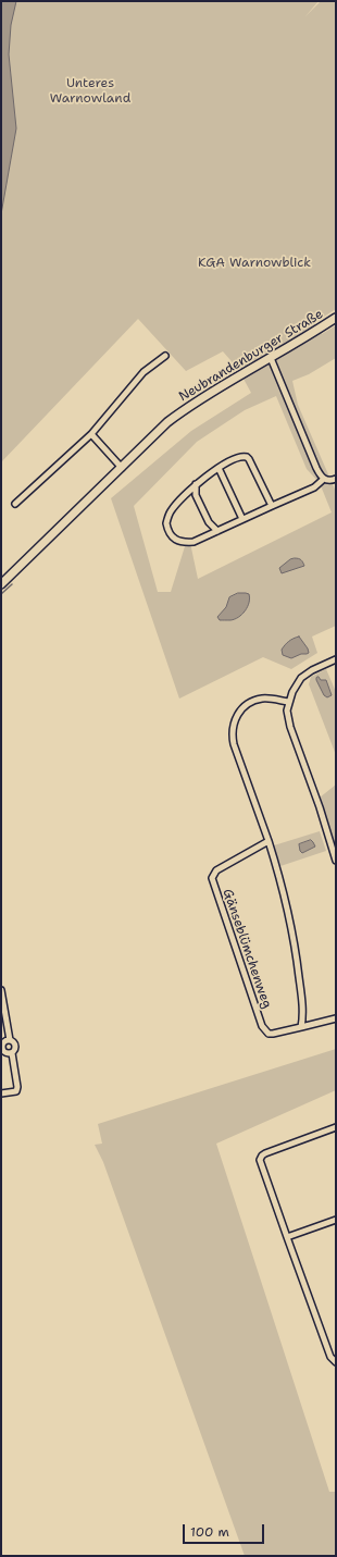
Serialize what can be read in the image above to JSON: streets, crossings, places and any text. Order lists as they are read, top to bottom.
{
  "streets": {
    "main road": ["Neubrandenburger Straße"],
    "street": ["Gänseblümchenweg"]
  },
  "parks": ["Unteres Warnowland", "KGA Warnowblick"],
  "scale_bar": "100 m"
}
